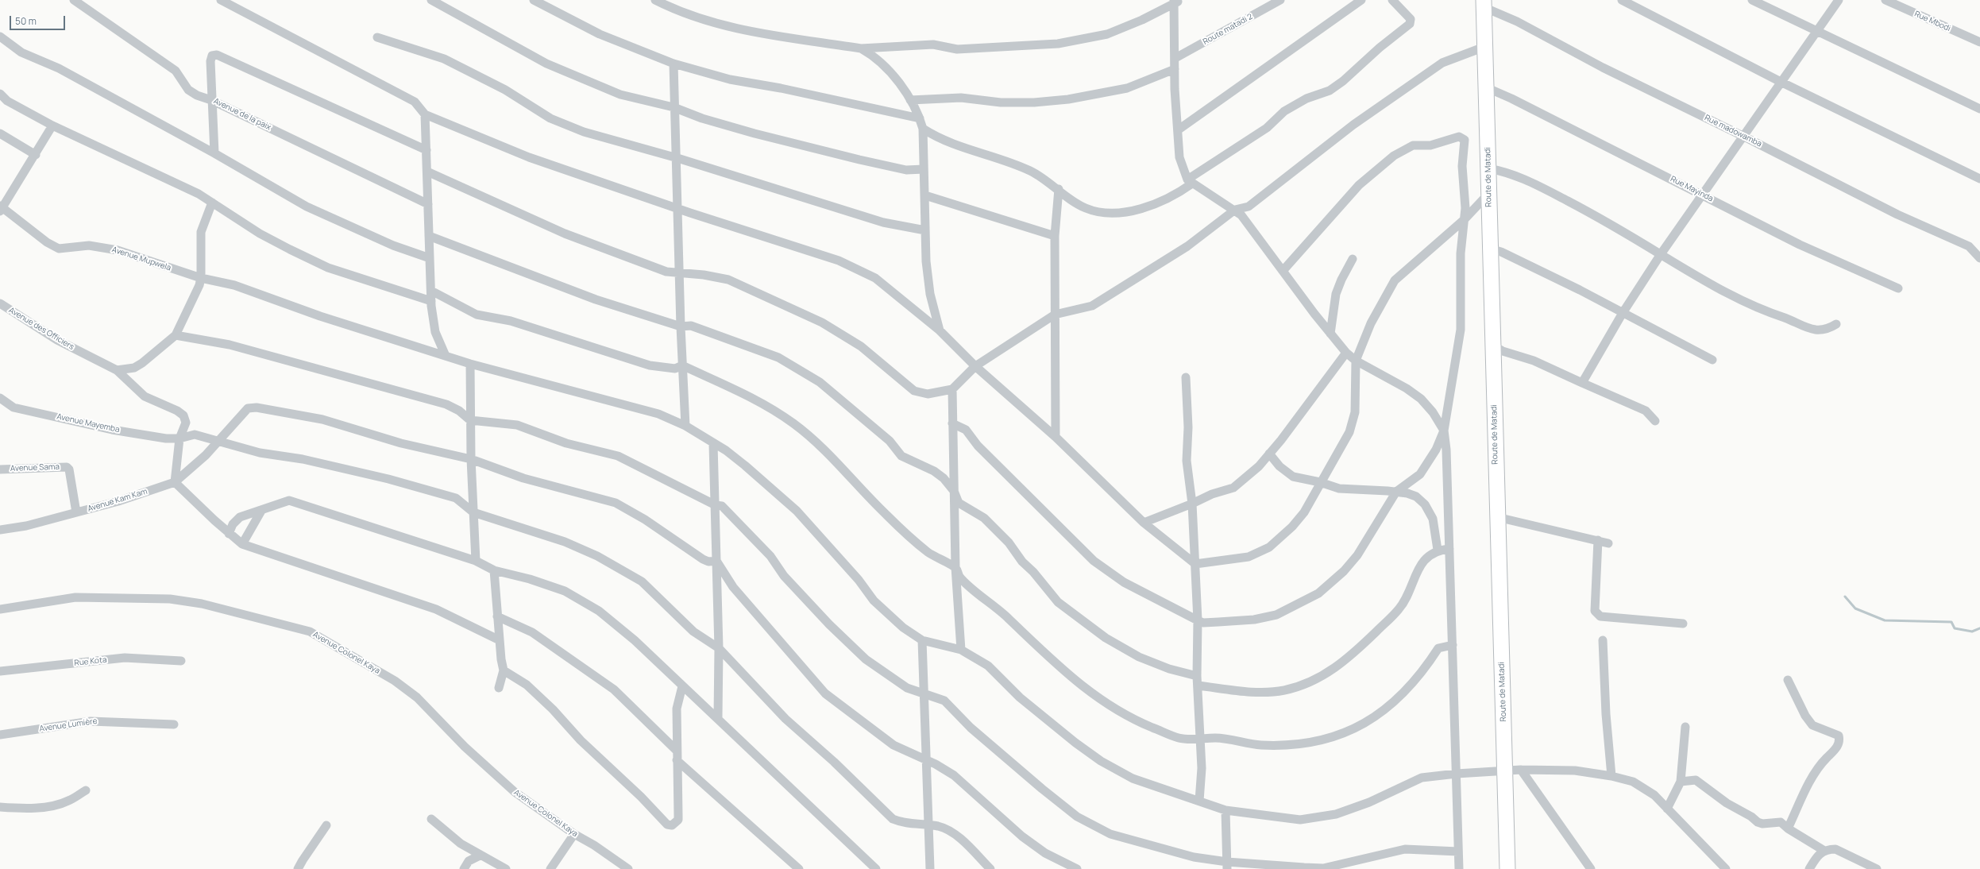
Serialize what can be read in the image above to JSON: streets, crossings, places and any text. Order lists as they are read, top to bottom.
{
  "streets": {
    "highway": ["Route de Matadi"],
    "street": [
      "Rue Mbodi",
      "Route matadi 2",
      "Avenue de la paix",
      "Rue madowamba",
      "Rue Mayinda",
      "Avenue Mupwela",
      "Avenue des Officiers",
      "Avenue Mayemba",
      "Avenue Sama",
      "Avenue Kam Kam",
      "Avenue Colonel Kaya",
      "Rue Kota",
      "Avenue Lumière"
    ]
  },
  "crossings": [
    ["Rue madowamba", "Route de Matadi"],
    ["Route de Matadi", "Rue Mayinda"],
    ["Route de Matadi", "Avenue Mupwela"],
    ["Avenue des Officiers", "Avenue Mayemba"],
    ["Avenue des Officiers", "Avenue Kam Kam"],
    ["Avenue Mayemba", "Avenue Kam Kam"],
    ["Avenue Sama", "Avenue Kam Kam"]
  ],
  "scale_bar": "50 m"
}
